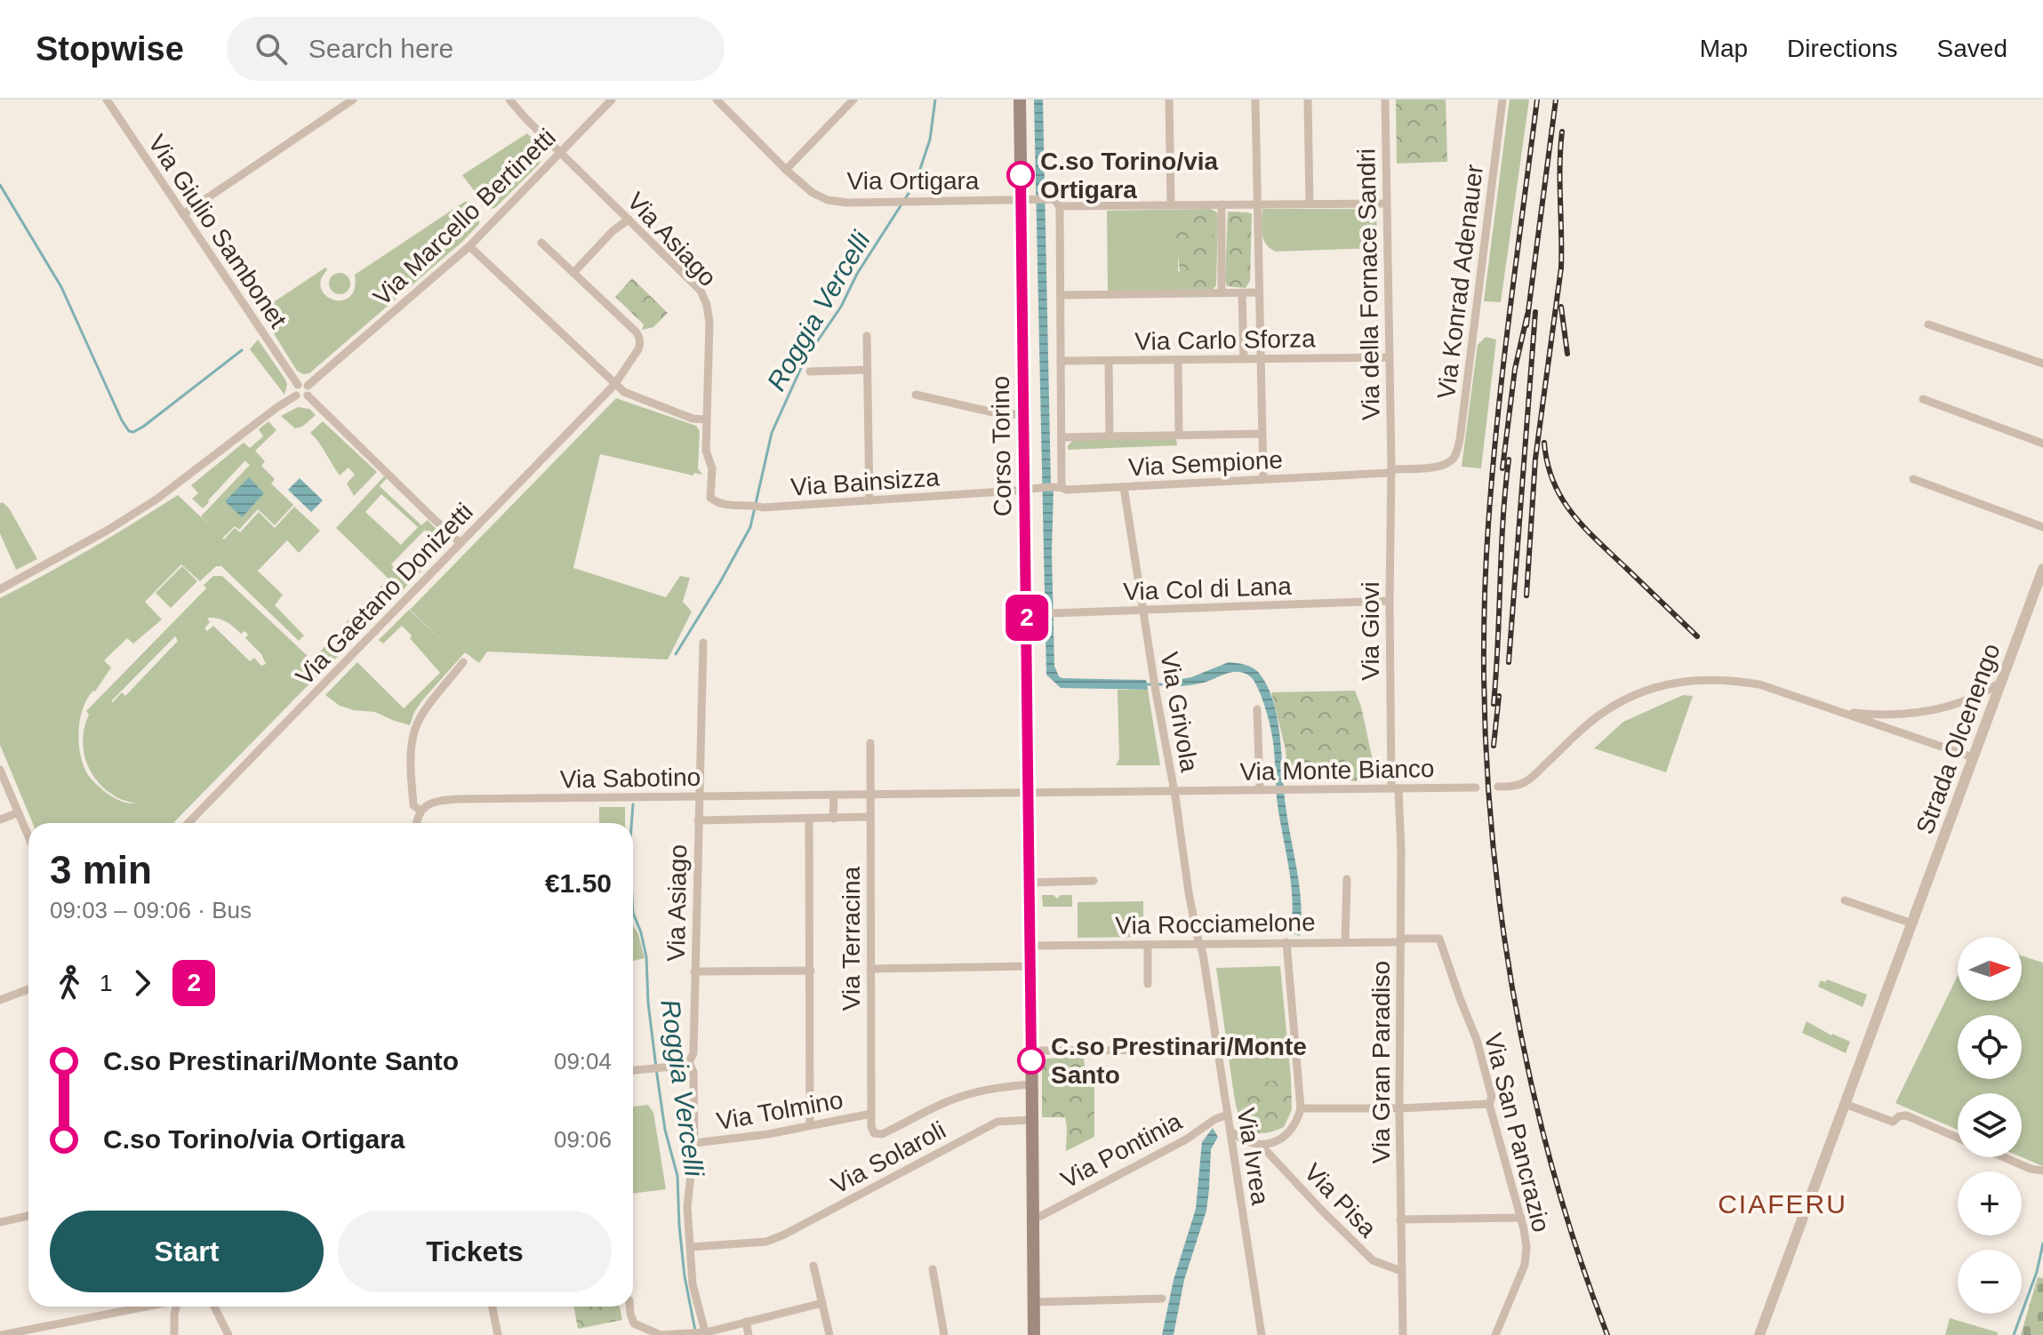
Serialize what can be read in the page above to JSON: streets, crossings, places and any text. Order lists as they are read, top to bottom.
{
  "streets": {
    "main road": ["Corso Torino"],
    "street": [
      "Via Ortigara",
      "Via Marcello Bertinetti",
      "Via Giulio Sambonet",
      "Via Asiago",
      "Via Konrad Adenauer",
      "Via della Fornace Sandri",
      "Via Carlo Sforza",
      "Via Sempione",
      "Via Bainsizza",
      "Via Col di Lana",
      "Via Gaetano Donizetti",
      "Via Giovi",
      "Via Grivola",
      "Strada Olcenengo",
      "Via Monte Bianco",
      "Via Sabotino",
      "Via Rocciamelone",
      "Via Terracina",
      "Via Gran Paradiso",
      "Via Tolmino",
      "Via San Pancrazio",
      "Via Pontinia",
      "Via Ivrea",
      "Via Solaroli",
      "Via Pisa"
    ]
  },
  "crossings": [
    ["Via Ortigara", "Corso Torino"],
    ["Via Marcello Bertinetti", "Via Giulio Sambonet"],
    ["Via Marcello Bertinetti", "Via Asiago"],
    ["Via Asiago", "Via Bainsizza"],
    ["Via Asiago", "Via Sabotino"],
    ["Via Asiago", "Via Tolmino"],
    ["Via Asiago", "Via Solaroli"],
    ["Via Konrad Adenauer", "Via Sempione"],
    ["Via della Fornace Sandri", "Via Carlo Sforza"],
    ["Via della Fornace Sandri", "Via Sempione"],
    ["Via della Fornace Sandri", "Via Giovi"],
    ["Corso Torino", "Via Sempione"],
    ["Corso Torino", "Via Bainsizza"],
    ["Corso Torino", "Via Col di Lana"],
    ["Corso Torino", "Via Monte Bianco"],
    ["Corso Torino", "Via Sabotino"],
    ["Corso Torino", "Via Rocciamelone"],
    ["Corso Torino", "Via Terracina"],
    ["Corso Torino", "Via Pontinia"],
    ["Corso Torino", "Via Solaroli"],
    ["Via Sempione", "Via Bainsizza"],
    ["Via Sempione", "Via Giovi"],
    ["Via Sempione", "Via Grivola"],
    ["Via Col di Lana", "Via Giovi"],
    ["Via Col di Lana", "Via Grivola"],
    ["Via Giovi", "Via Monte Bianco"],
    ["Via Giovi", "Via Gran Paradiso"],
    ["Via Grivola", "Via Monte Bianco"],
    ["Via Grivola", "Via Rocciamelone"],
    ["Via Grivola", "Via Ivrea"],
    ["Via Monte Bianco", "Via Sabotino"],
    ["Via Monte Bianco", "Via Gran Paradiso"],
    ["Via Sabotino", "Via Terracina"],
    ["Via Rocciamelone", "Via Gran Paradiso"],
    ["Via Rocciamelone", "Via San Pancrazio"],
    ["Via Rocciamelone", "Via Ivrea"],
    ["Via Terracina", "Via Tolmino"],
    ["Via Gran Paradiso", "Via Pisa"],
    ["Via Pontinia", "Via Ivrea"]
  ],
  "districts": ["CIAFERU"],
  "water": ["Roggia Vercelli"],
  "places": ["C.so Torino/via Ortigara", "C.so Prestinari/Monte Santo"],
  "lines": ["bus line 2"],
  "north": "right",
  "page": {
    "header": "Stopwise",
    "search": "Search here",
    "nav": ["Map", "Directions", "Saved"],
    "on_map": "2",
    "heading": ["3 min", "09:03 – 09:06 · Bus", "€1.50"],
    "map_buttons": ["+", "−"],
    "legs": ["1", "2"],
    "list": [
      {
        "name": "C.so Prestinari/Monte Santo",
        "value": "09:04"
      },
      {
        "name": "C.so Torino/via Ortigara",
        "value": "09:06"
      }
    ],
    "buttons": ["Start", "Tickets"]
  }
}
